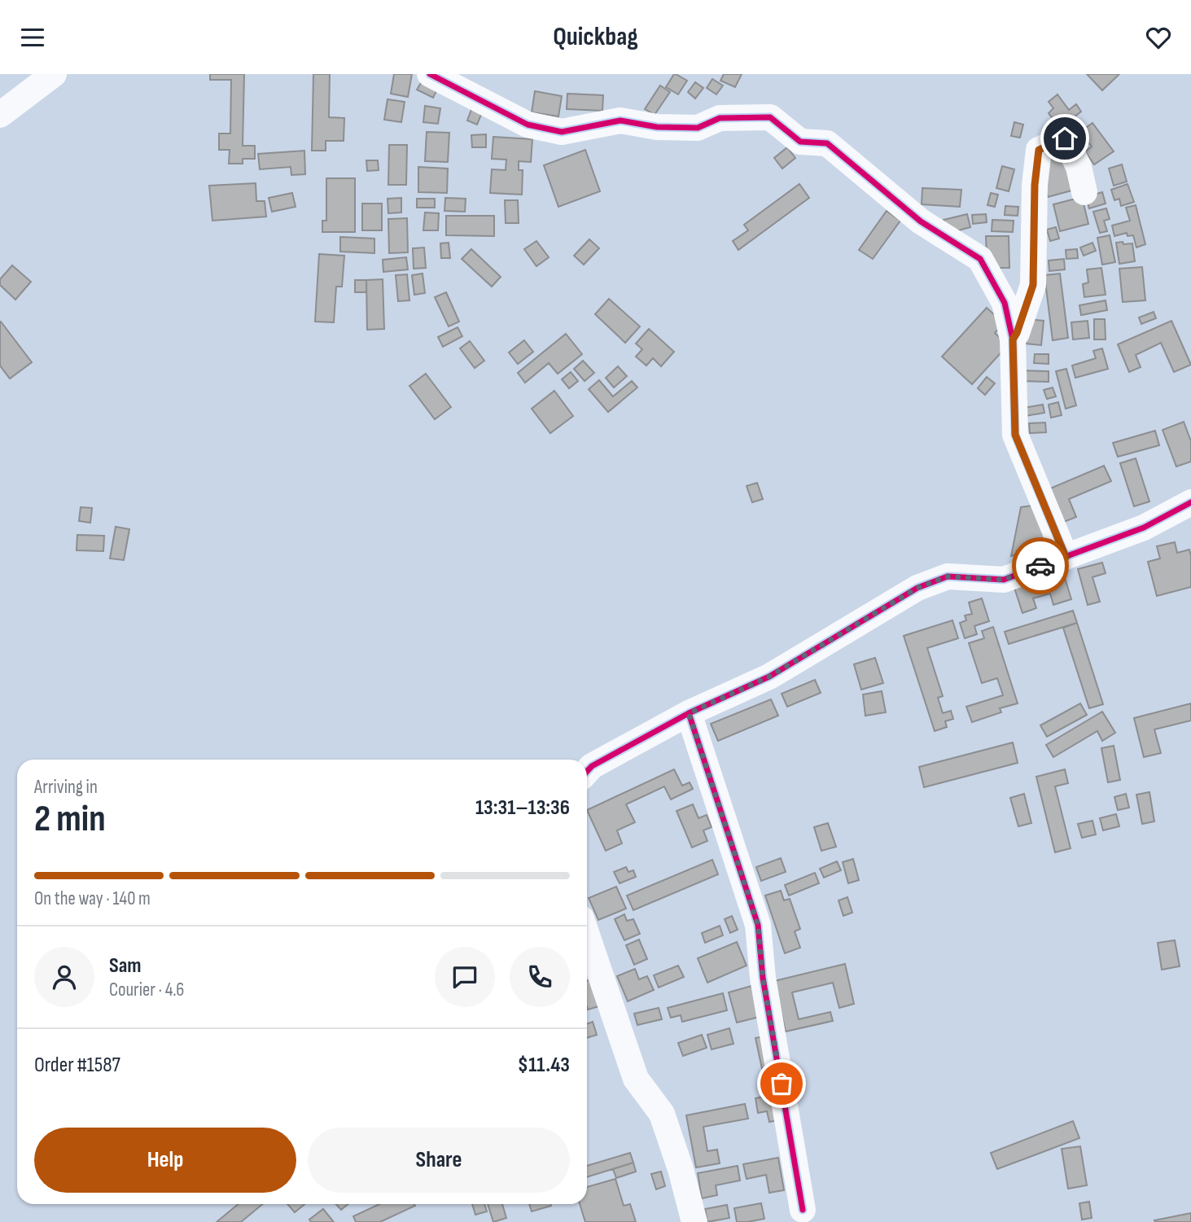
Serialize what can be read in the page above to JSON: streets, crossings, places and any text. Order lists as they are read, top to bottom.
{
  "page": {
    "header": "Quickbag",
    "heading": ["2 min", "Arriving in", "13:31–13:36"],
    "panel": [
      "Sam",
      "Courier · 4.6",
      "Order #1587",
      "$11.43"
    ],
    "bar": "On the way · 140 m",
    "buttons": ["Help", "Share"]
  }
}
